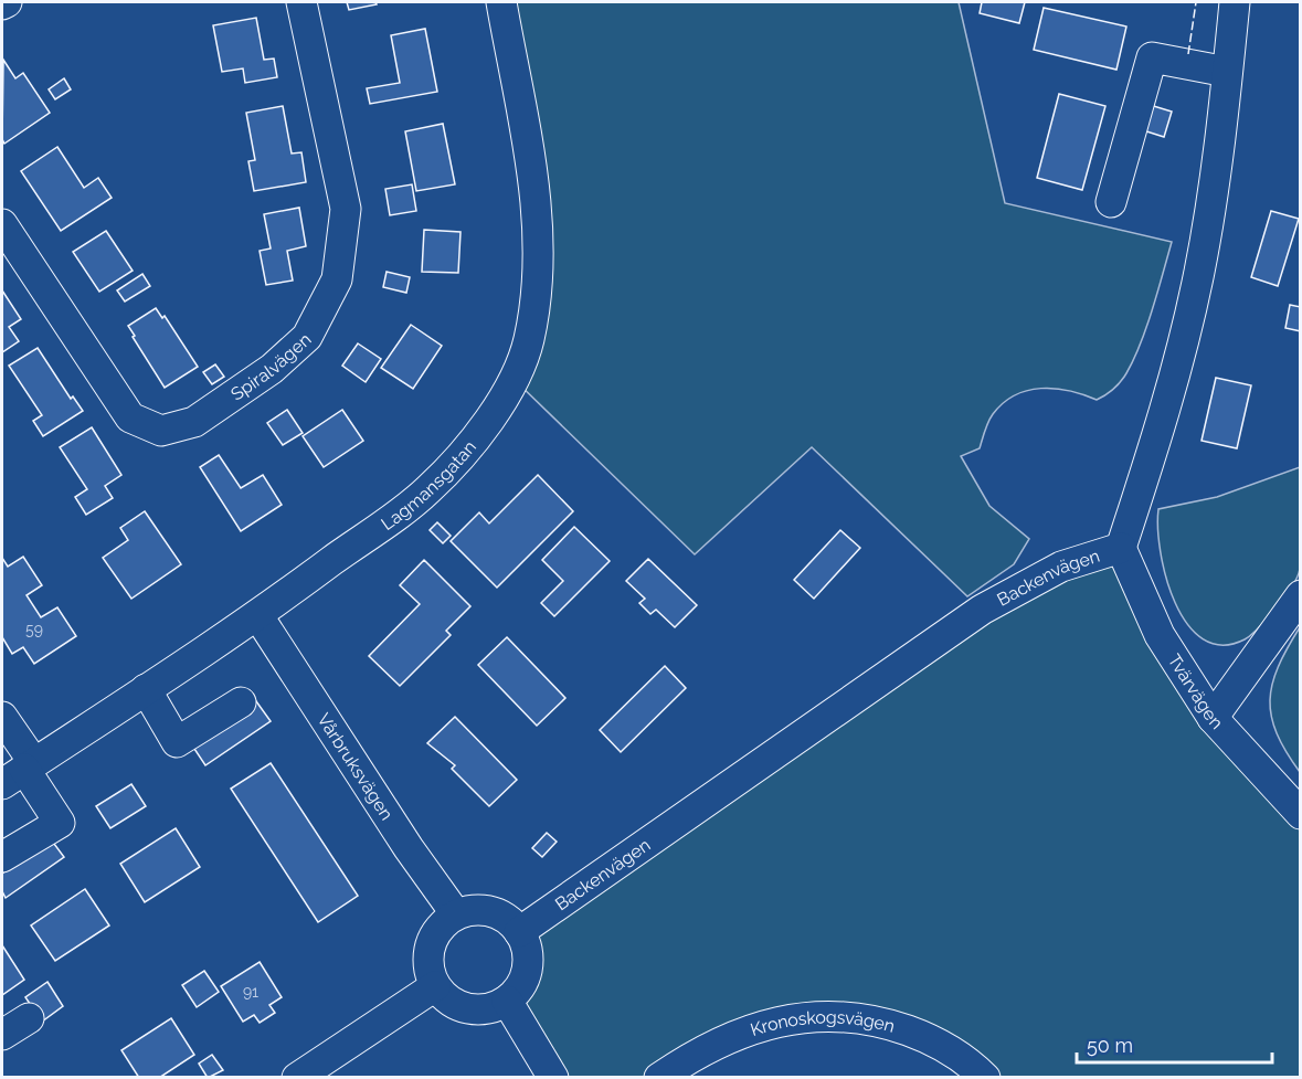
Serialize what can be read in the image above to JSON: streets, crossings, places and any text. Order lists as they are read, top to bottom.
{
  "streets": {
    "street": [
      "Spiralvägen",
      "Lagmansgatan",
      "Backenvägen",
      "Tvärvägen",
      "Vårbruksvägen",
      "Kronoskogsvägen"
    ]
  },
  "crossings": [
    ["Lagmansgatan", "Vårbruksvägen"],
    ["Backenvägen", "Tvärvägen"],
    ["Backenvägen", "Vårbruksvägen"]
  ],
  "house_numbers": ["59", "91"],
  "scale_bar": "50 m"
}
